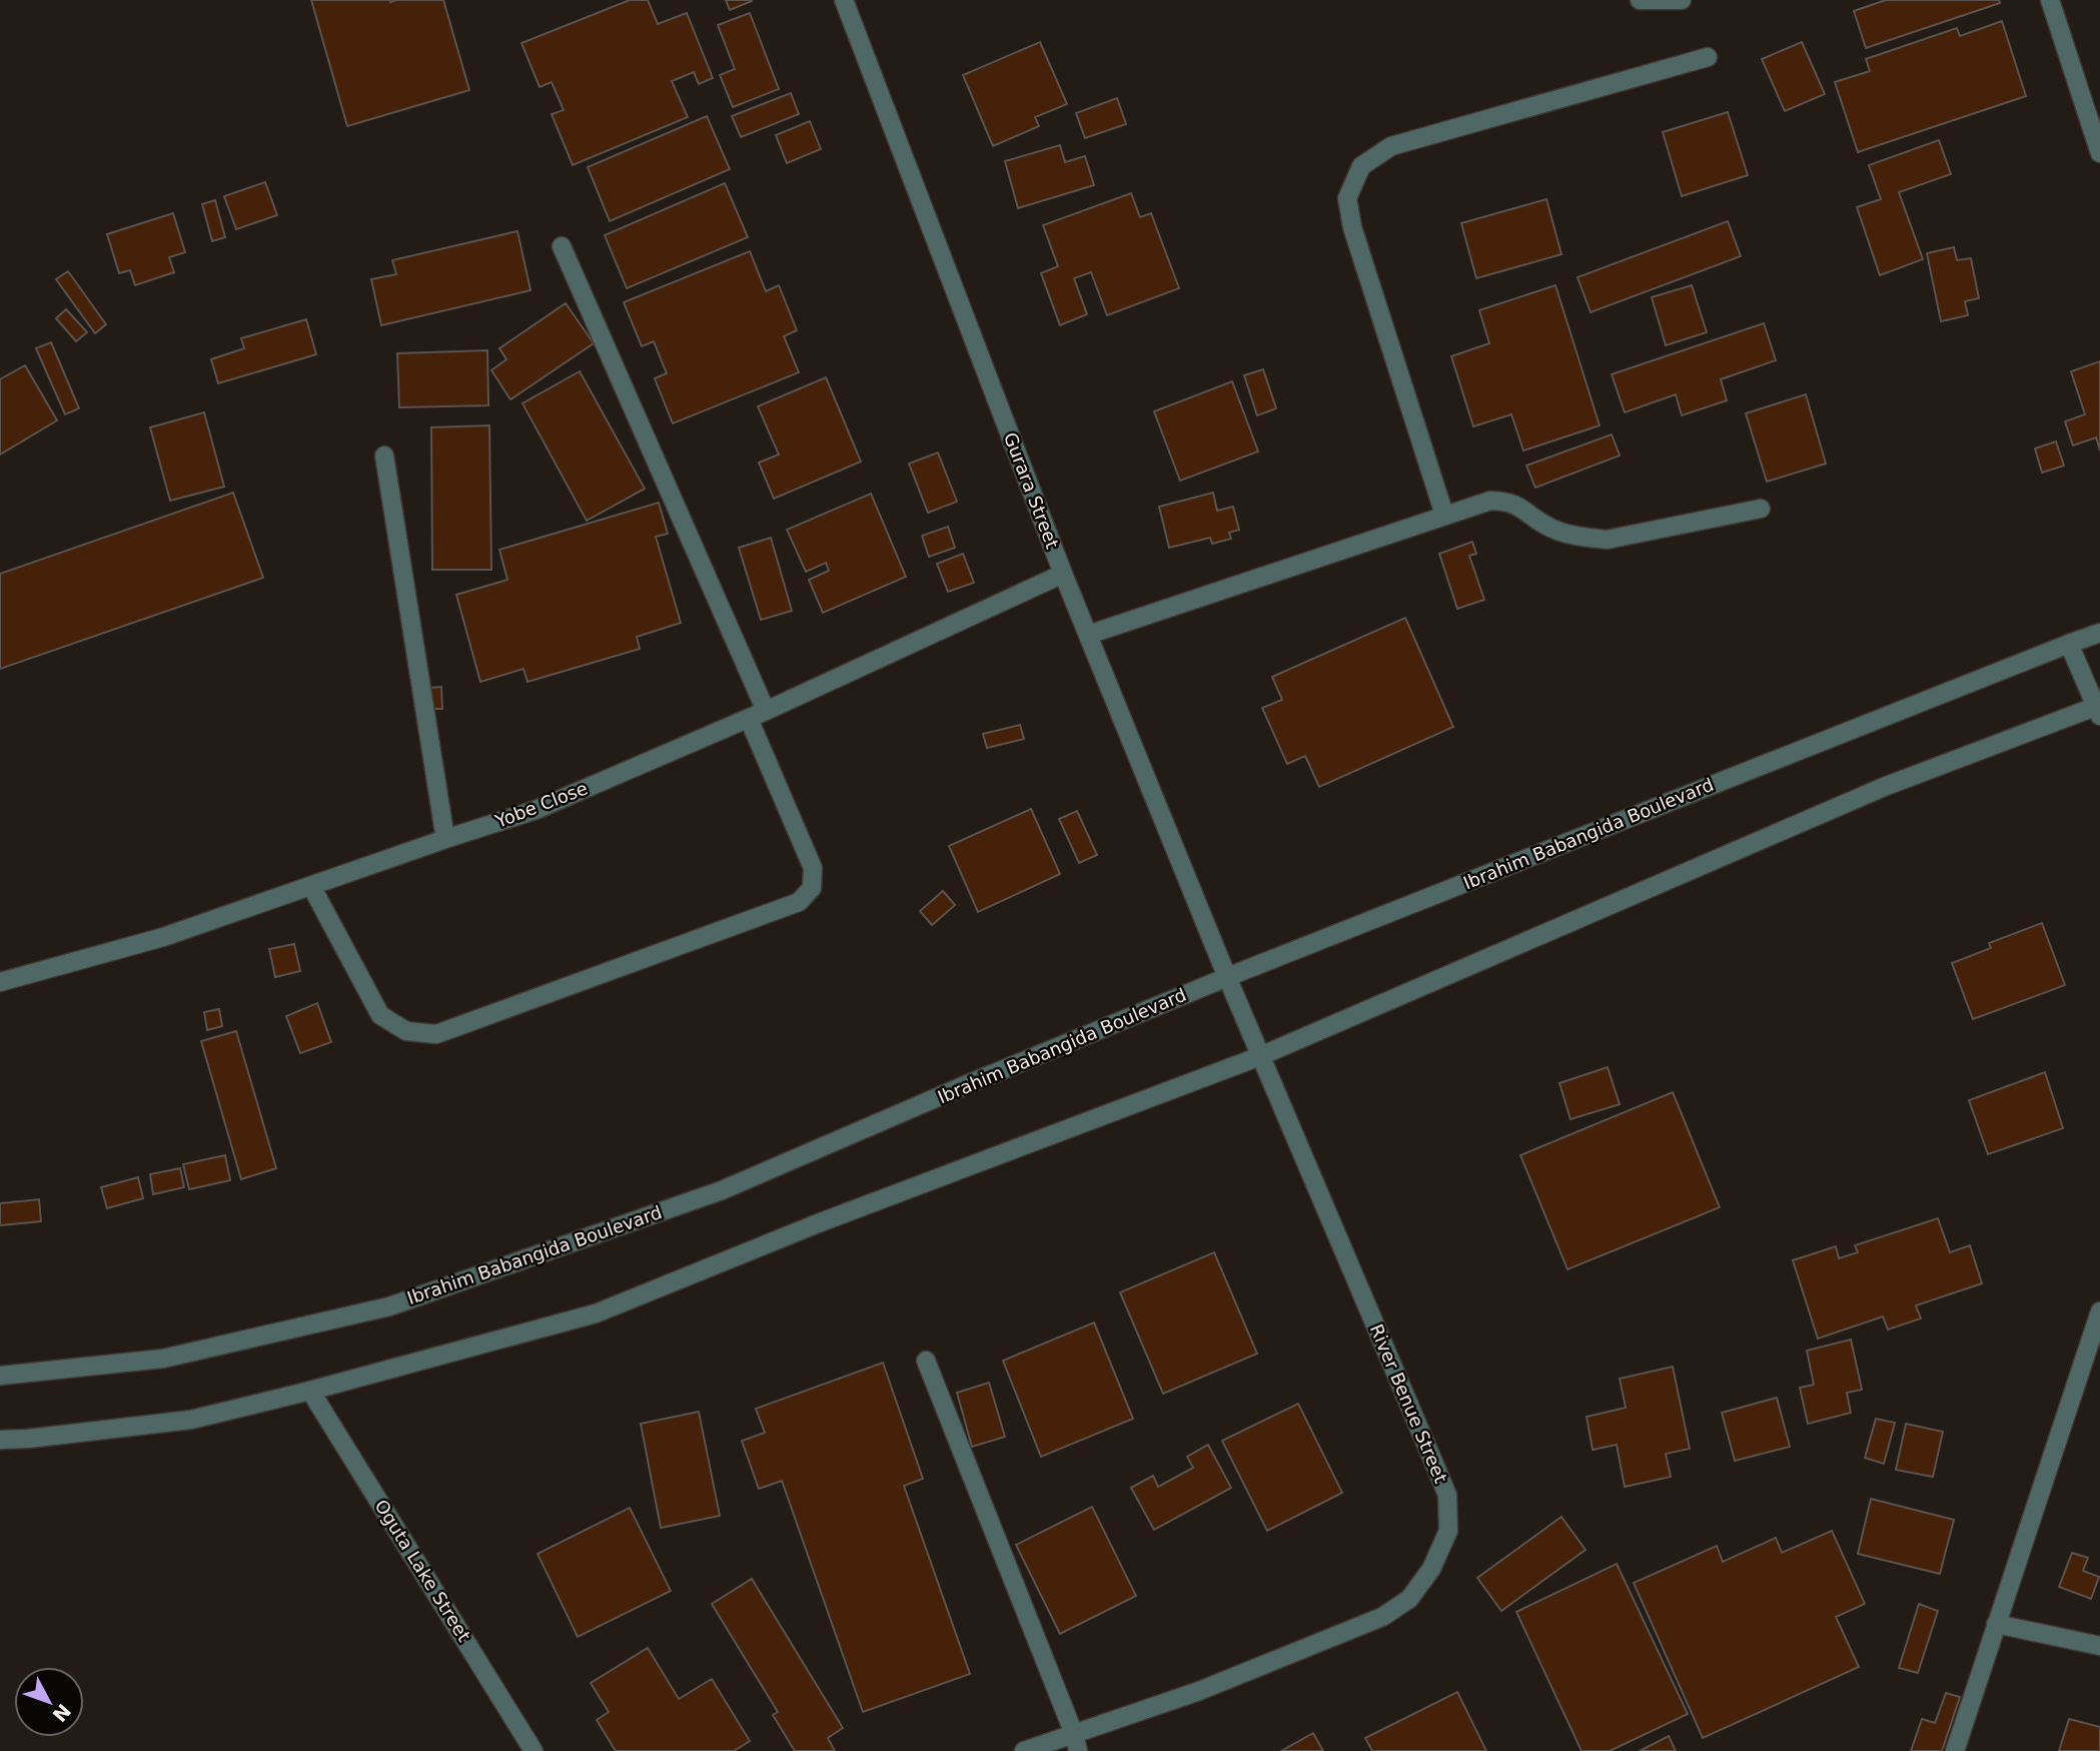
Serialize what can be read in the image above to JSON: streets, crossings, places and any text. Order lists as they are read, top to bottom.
{
  "streets": {
    "street": [
      "Gurara Street",
      "Yobe Close",
      "Ibrahim Babangida Boulevard",
      "River Benue Street",
      "Oguta Lake Street"
    ]
  },
  "crossings": [
    ["Gurara Street", "Yobe Close"],
    ["Gurara Street", "Ibrahim Babangida Boulevard"],
    ["Gurara Street", "River Benue Street"],
    ["Ibrahim Babangida Boulevard", "River Benue Street"]
  ],
  "north": "bottom right"
}
